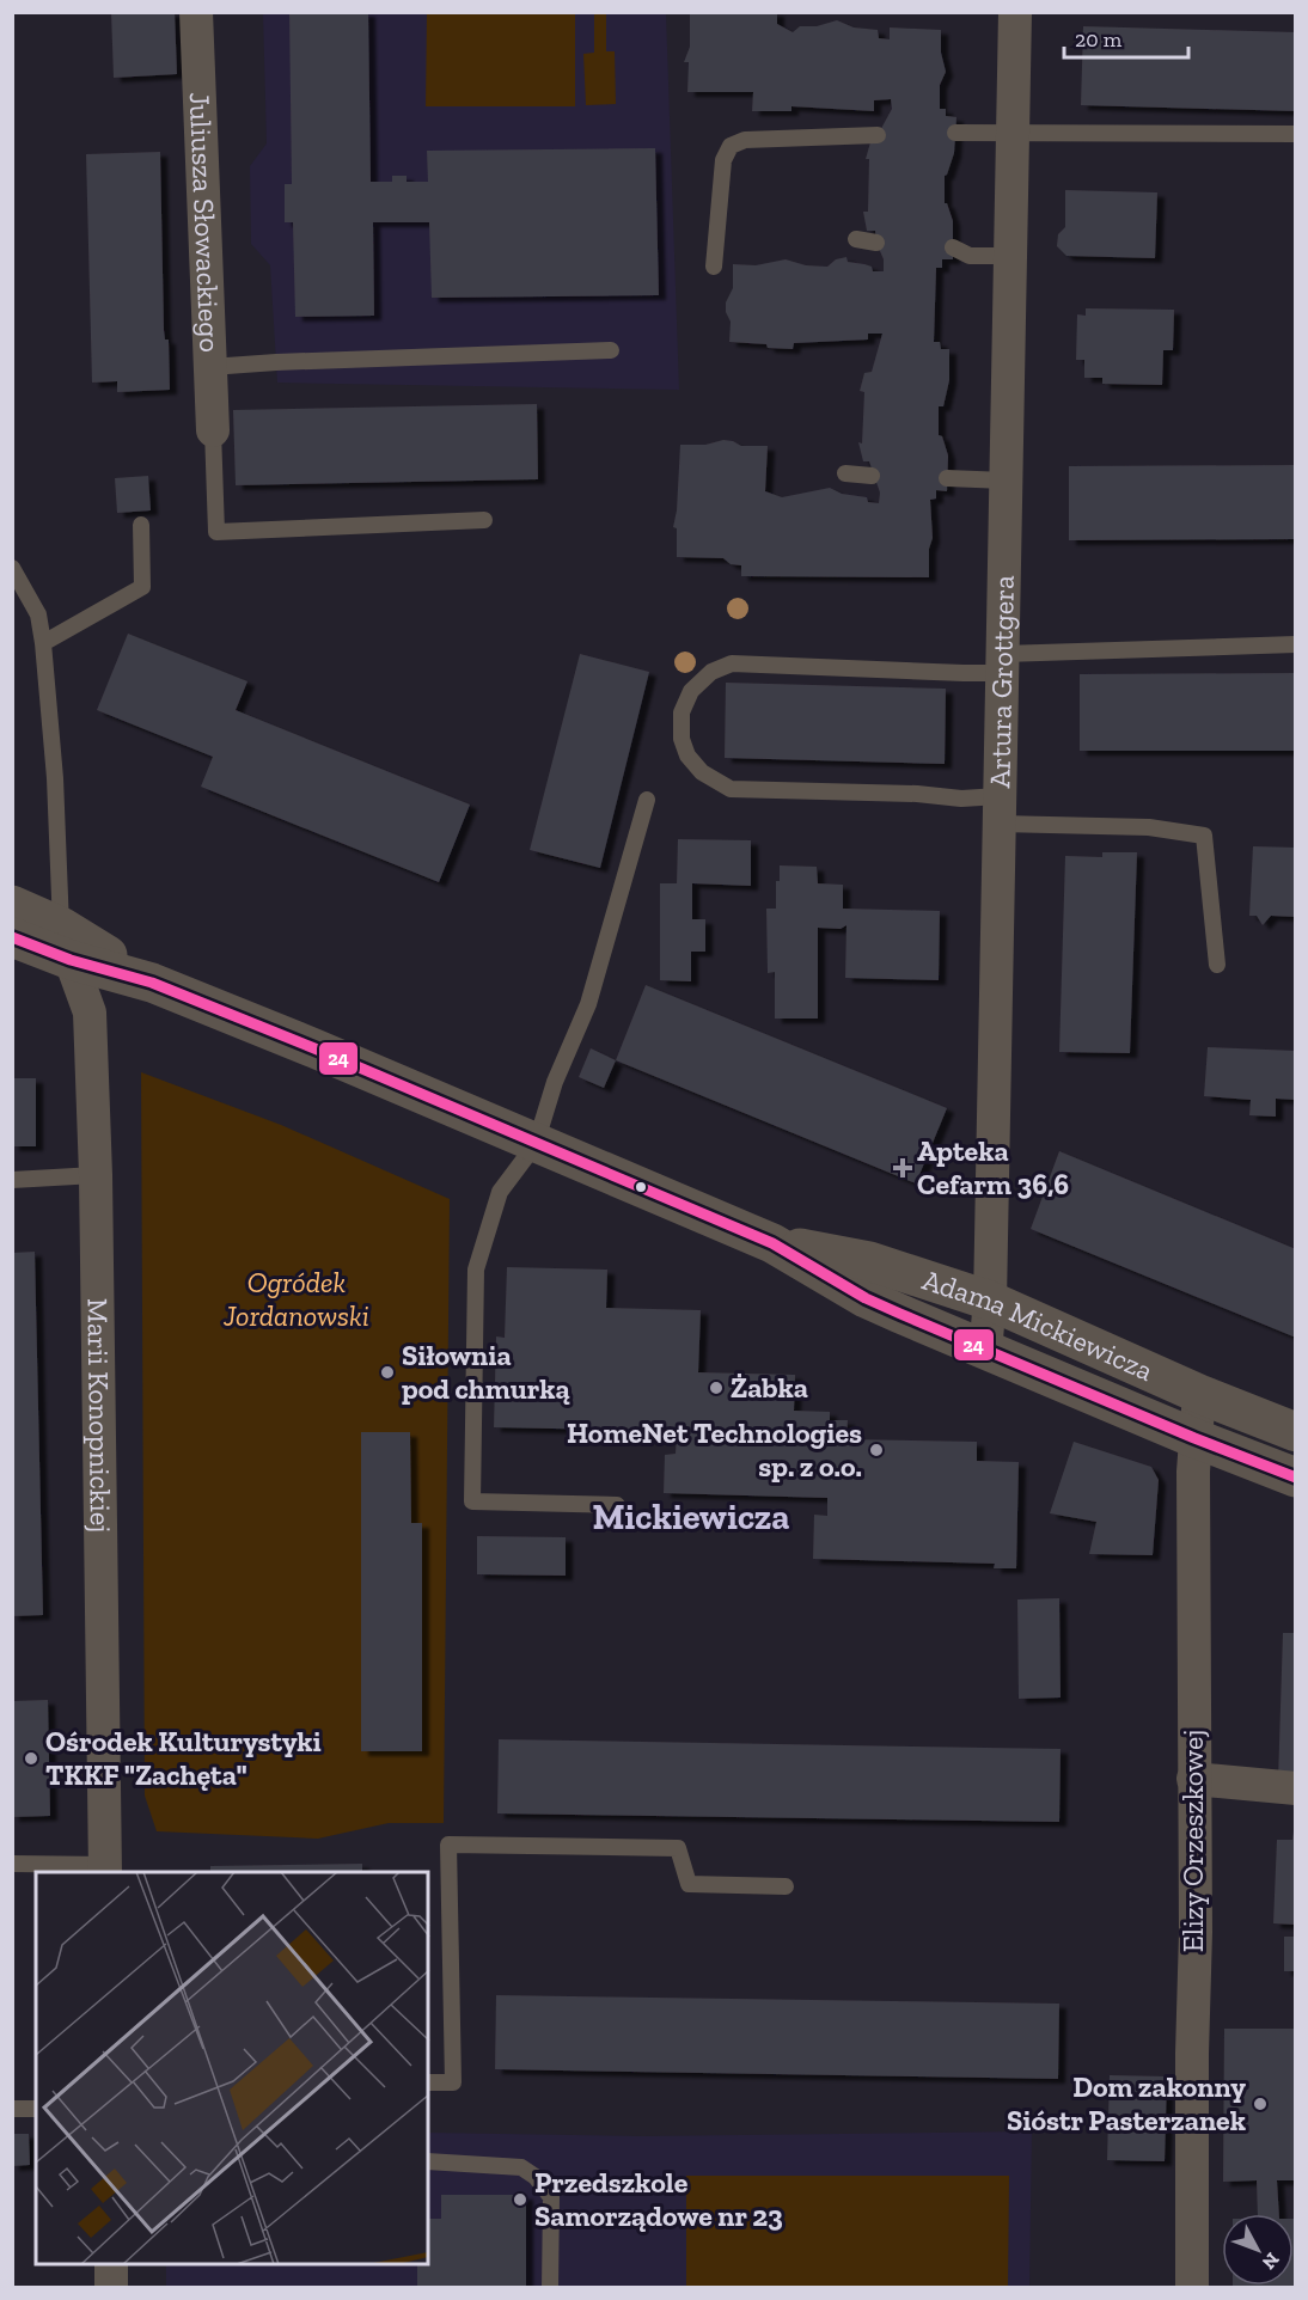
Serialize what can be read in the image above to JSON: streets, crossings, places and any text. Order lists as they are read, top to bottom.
{
  "streets": {
    "street": [
      "Juliusza Słowackiego",
      "Artura Grottgera",
      "Adama Mickiewicza",
      "Marii Konopnickiej",
      "Elizy Orzeszkowej"
    ]
  },
  "crossings": [
    ["Artura Grottgera", "Adama Mickiewicza"],
    ["Adama Mickiewicza", "Marii Konopnickiej"],
    ["Adama Mickiewicza", "Elizy Orzeszkowej"]
  ],
  "districts": ["Mickiewicza"],
  "parks": ["Ogródek Jordanowski"],
  "places": {
    "health": ["Apteka Cefarm 36,6"],
    "other": [
      "Siłownia pod chmurką",
      "Żabka",
      "HomeNet Technologies sp. z o.o.",
      "Ośrodek Kulturystyki TKKF \"Zachęta\"",
      "Dom zakonny Sióstr Pasterzanek",
      "Przedszkole Samorządowe nr 23"
    ]
  },
  "lines": ["transit line 24"],
  "scale_bar": "20 m",
  "north": "bottom right"
}
